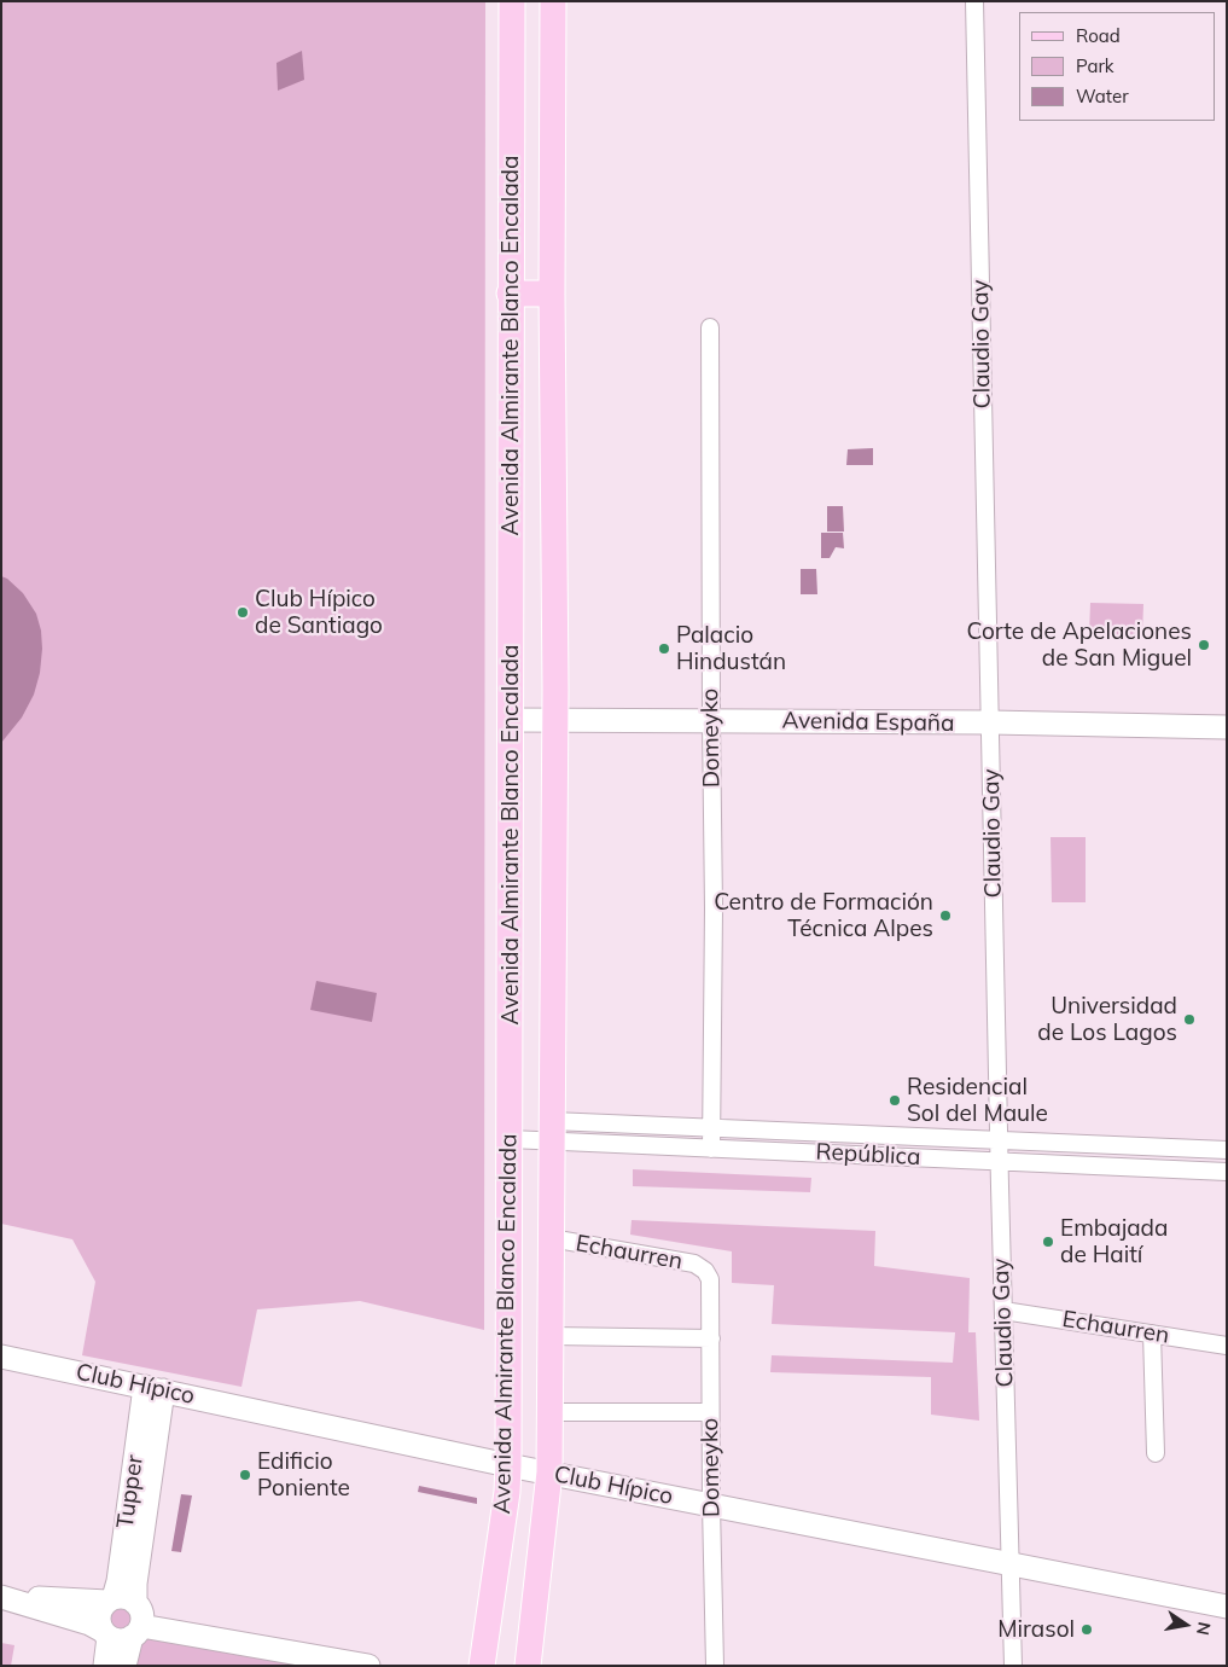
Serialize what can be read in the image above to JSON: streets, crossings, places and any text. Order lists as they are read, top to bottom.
{
  "streets": {
    "main road": [
      "Avenida Almirante Blanco Encalada",
      "Avenida España",
      "Club Hípico",
      "Tupper"
    ],
    "street": [
      "Claudio Gay",
      "Domeyko",
      "República",
      "Echaurren"
    ]
  },
  "crossings": [
    ["Claudio Gay", "Avenida España"],
    ["Claudio Gay", "República"],
    ["Claudio Gay", "Echaurren"],
    ["Claudio Gay", "Club Hípico"],
    ["Avenida Almirante Blanco Encalada", "Avenida España"],
    ["Avenida Almirante Blanco Encalada", "República"],
    ["Avenida Almirante Blanco Encalada", "Echaurren"],
    ["Avenida Almirante Blanco Encalada", "Club Hípico"],
    ["Avenida España", "Domeyko"],
    ["Domeyko", "República"],
    ["Domeyko", "Echaurren"],
    ["Domeyko", "Club Hípico"],
    ["Club Hípico", "Tupper"]
  ],
  "places": [
    "Club Hípico de Santiago",
    "Corte de Apelaciones de San Miguel",
    "Palacio Hindustán",
    "Centro de Formación Técnica Alpes",
    "Universidad de Los Lagos",
    "Residencial Sol del Maule",
    "Embajada de Haití",
    "Edificio Poniente",
    "Mirasol"
  ],
  "legend": ["Road", "Park", "Water"],
  "north": "right"
}
